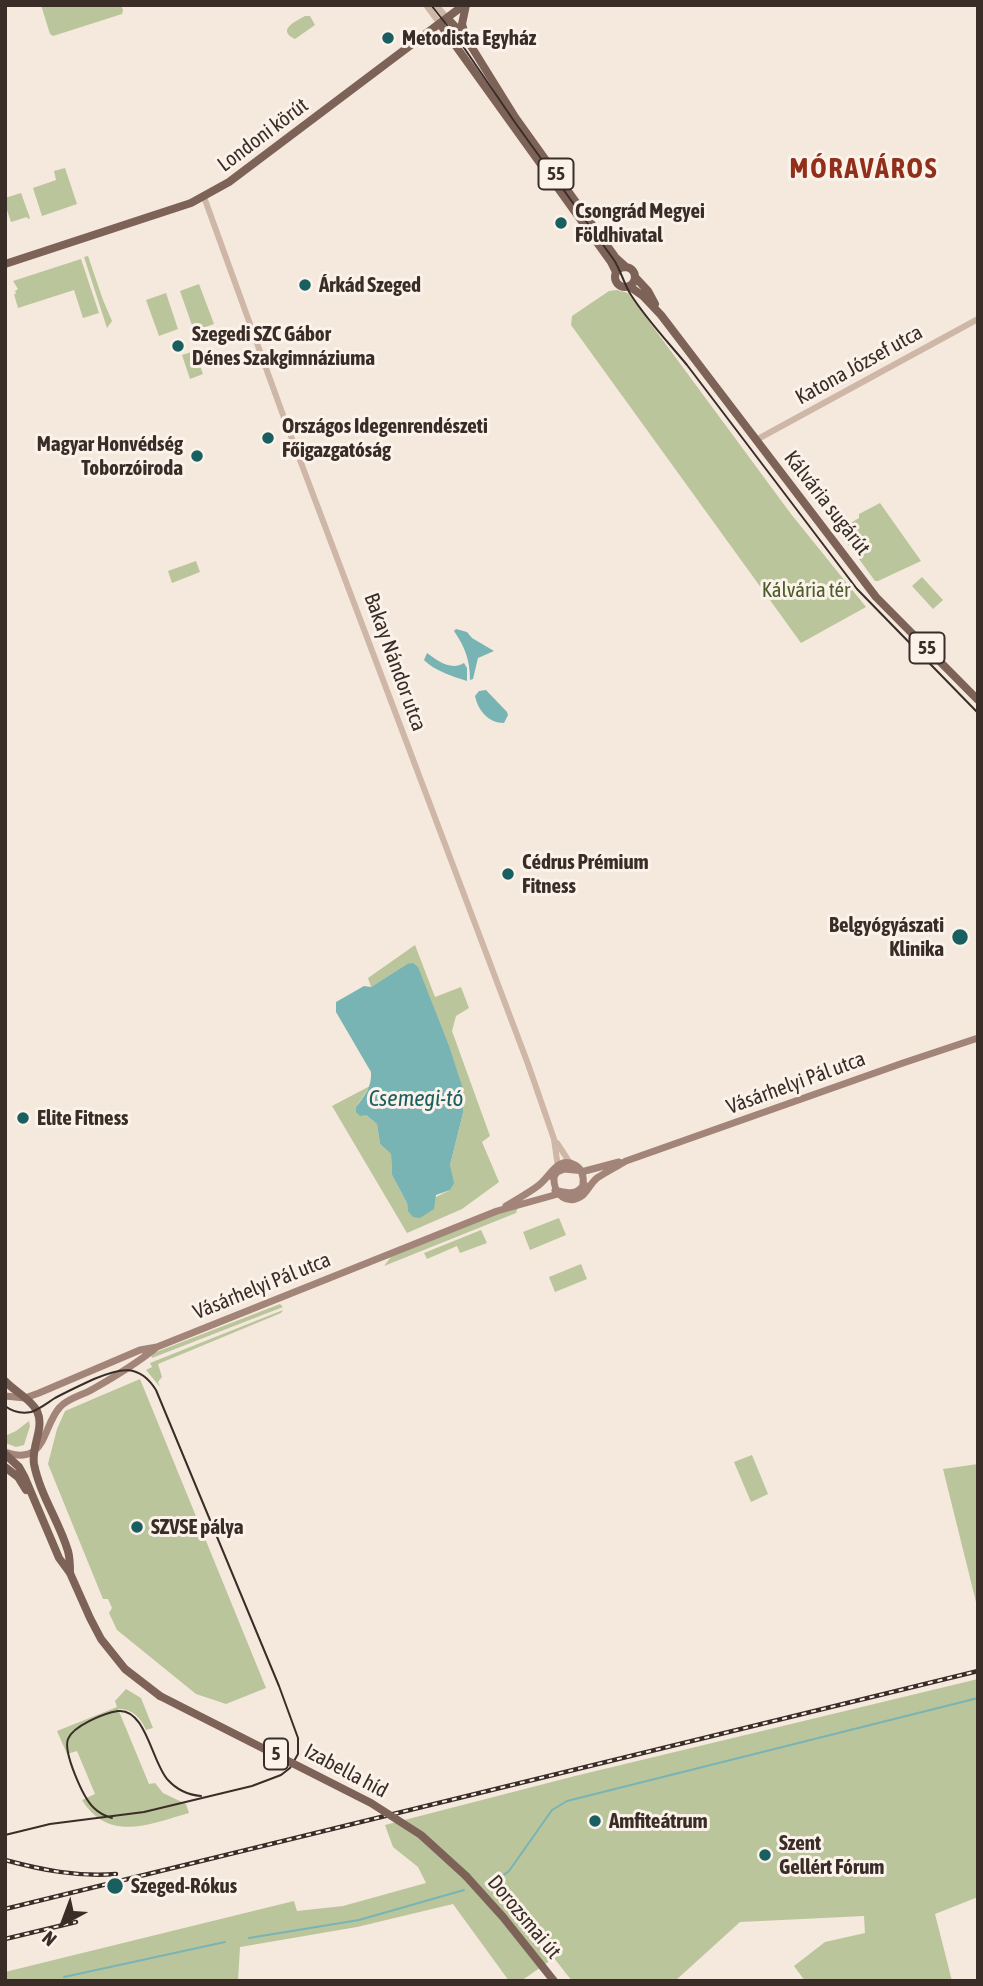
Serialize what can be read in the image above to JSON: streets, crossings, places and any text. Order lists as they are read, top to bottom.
{
  "streets": {
    "main road": [
      "Londoni körút",
      "55",
      "Kálvária sugárút",
      "Vásárhelyi Pál utca",
      "5",
      "Izabella híd",
      "Dorozsmai út"
    ],
    "street": ["Katona József utca", "Bakay Nándor utca"]
  },
  "crossings": [
    ["Londoni körút", "Kálvária sugárút"],
    ["Londoni körút", "Bakay Nándor utca"],
    ["Katona József utca", "Kálvária sugárút"],
    ["Bakay Nándor utca", "Vásárhelyi Pál utca"],
    ["Vásárhelyi Pál utca", "5"],
    ["5", "Izabella híd"],
    ["Izabella híd", "Dorozsmai út"]
  ],
  "districts": ["MÓRAVÁROS"],
  "water": ["Csemegi-tó"],
  "parks": ["Kálvária tér"],
  "places": [
    "Metodista Egyház",
    "Csongrád Megyei Földhivatal",
    "Árkád Szeged",
    "Szegedi SZC Gábor Dénes Szakgimnáziuma",
    "Országos Idegenrendészeti Főigazgatóság",
    "Magyar Honvédség Toborzóiroda",
    "Cédrus Prémium Fitness",
    "Belgyógyászati Klinika",
    "Elite Fitness",
    "SZVSE pálya",
    "Amfiteátrum",
    "Szent Gellért Fórum",
    "Szeged-Rókus"
  ],
  "north": "bottom left"
}
